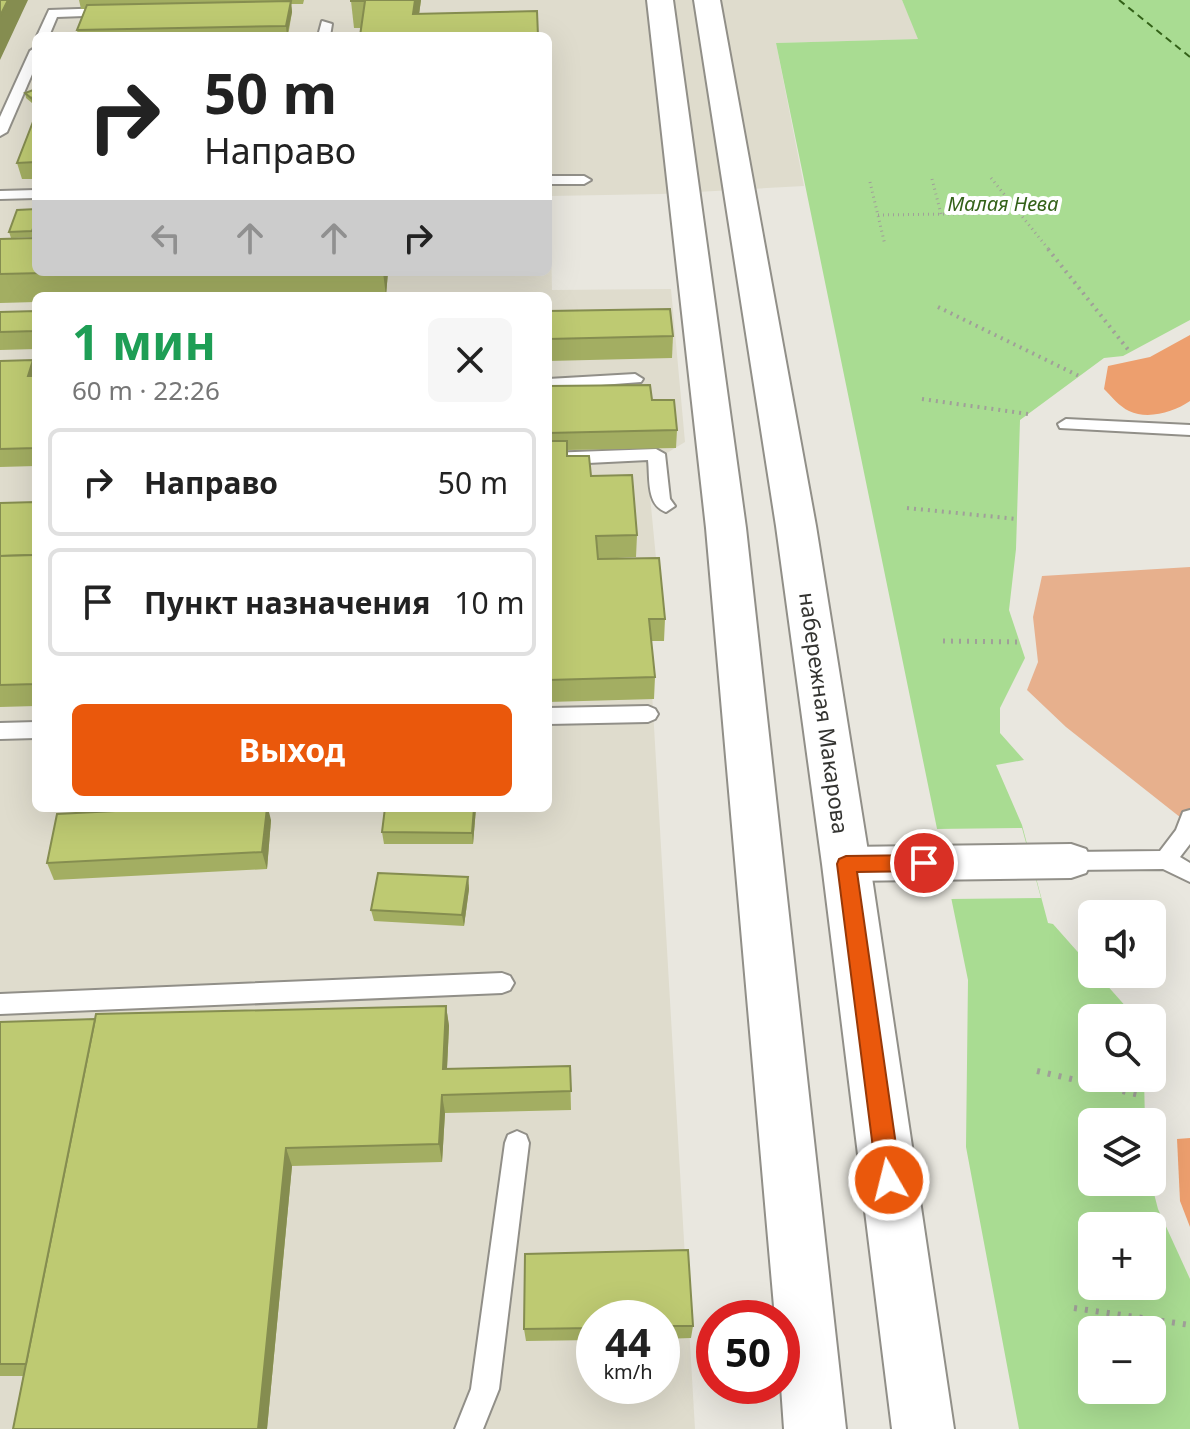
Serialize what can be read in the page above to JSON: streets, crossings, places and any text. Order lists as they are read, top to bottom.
{
  "streets": {
    "main road": ["набережная Макарова"]
  },
  "water": ["Малая Нева"],
  "page": {
    "turn": ["50 m", "Направо"],
    "heading": ["1 мин", "60 m · 22:26"],
    "list": [
      {
        "name": "Направо",
        "value": "50 m"
      },
      {
        "name": "Пункт назначения",
        "value": "10 m"
      }
    ],
    "buttons": "Выход",
    "map_buttons": ["+", "−"],
    "speed": "44 km/h",
    "limit": "50"
  }
}
